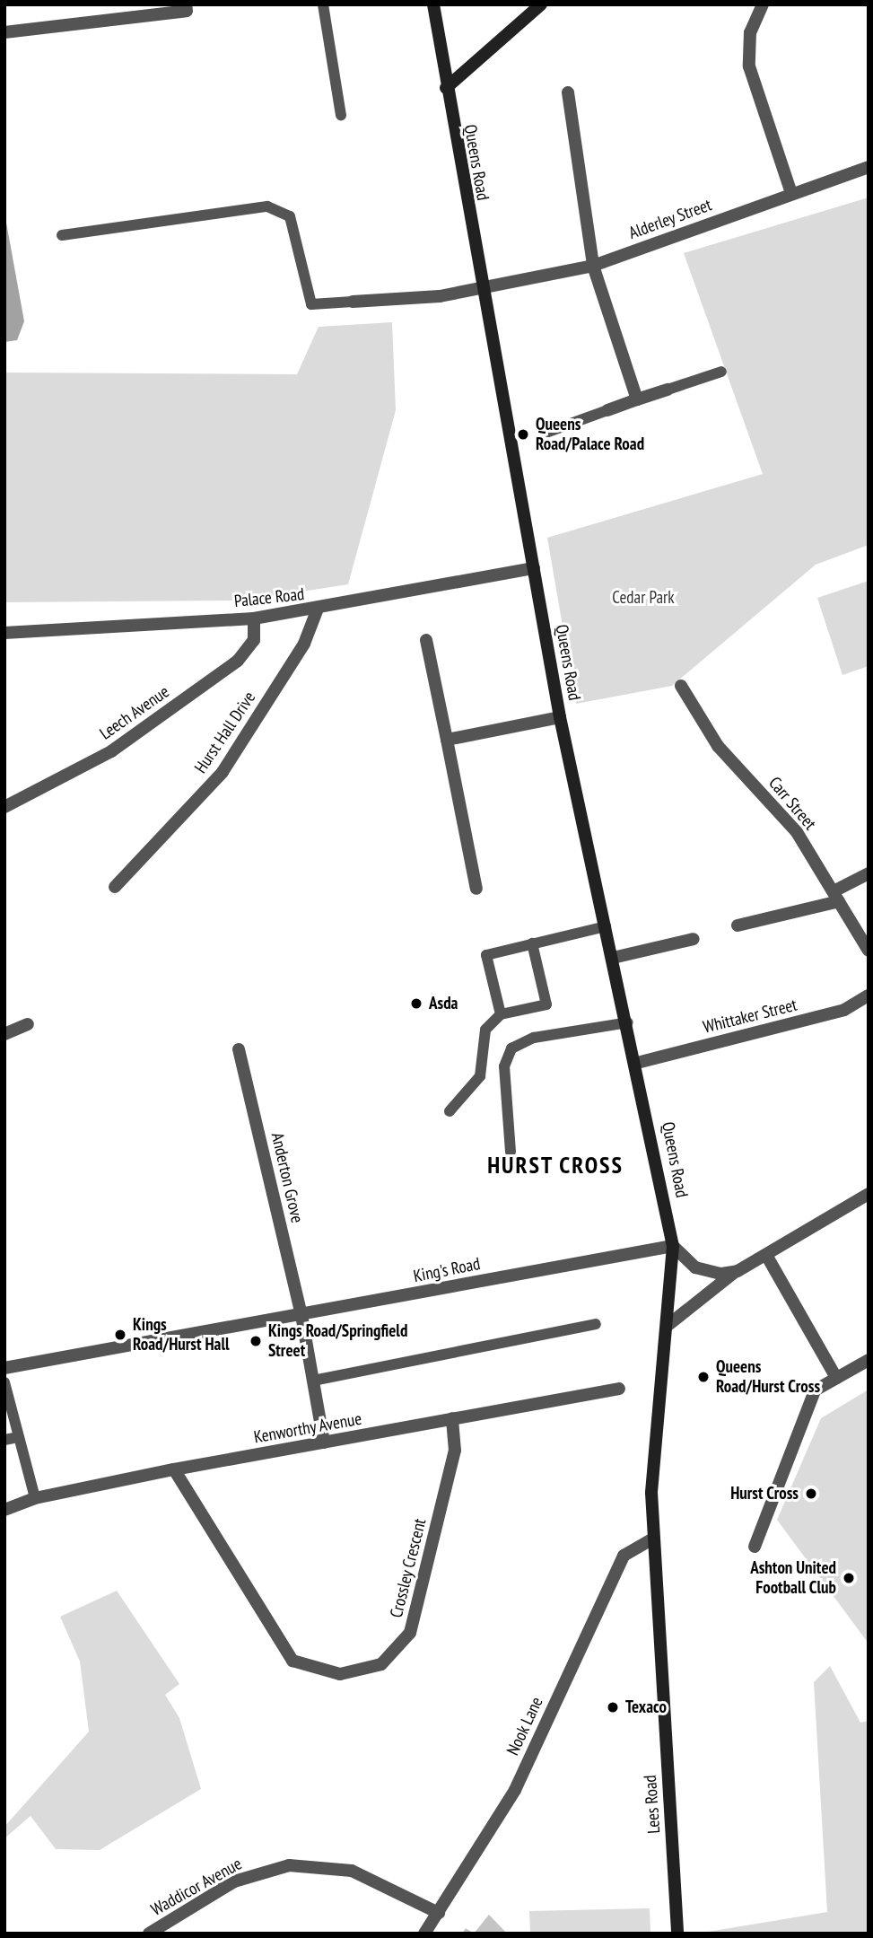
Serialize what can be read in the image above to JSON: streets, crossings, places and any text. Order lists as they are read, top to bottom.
{
  "streets": {
    "main road": ["Queens Road", "Lees Road"],
    "street": [
      "Alderley Street",
      "Palace Road",
      "Leech Avenue",
      "Hurst Hall Drive",
      "Carr Street",
      "Whittaker Street",
      "Anderton Grove",
      "King's Road",
      "Kenworthy Avenue",
      "Crossley Crescent",
      "Nook Lane",
      "Waddicor Avenue"
    ]
  },
  "crossings": [
    ["Queens Road", "Alderley Street"],
    ["Queens Road", "Palace Road"],
    ["Queens Road", "Whittaker Street"],
    ["Queens Road", "King's Road"],
    ["Queens Road", "Nook Lane"],
    ["Queens Road", "Lees Road"],
    ["Palace Road", "Leech Avenue"],
    ["Palace Road", "Hurst Hall Drive"],
    ["Anderton Grove", "King's Road"],
    ["Anderton Grove", "Kenworthy Avenue"],
    ["Kenworthy Avenue", "Crossley Crescent"],
    ["Nook Lane", "Lees Road"],
    ["Nook Lane", "Waddicor Avenue"]
  ],
  "districts": ["HURST CROSS"],
  "parks": ["Cedar Park"],
  "places": [
    "Queens Road/Palace Road",
    "Asda",
    "Kings Road/Hurst Hall",
    "Kings Road/Springfield Street",
    "Queens Road/Hurst Cross",
    "Hurst Cross",
    "Ashton United Football Club",
    "Texaco"
  ]
}
